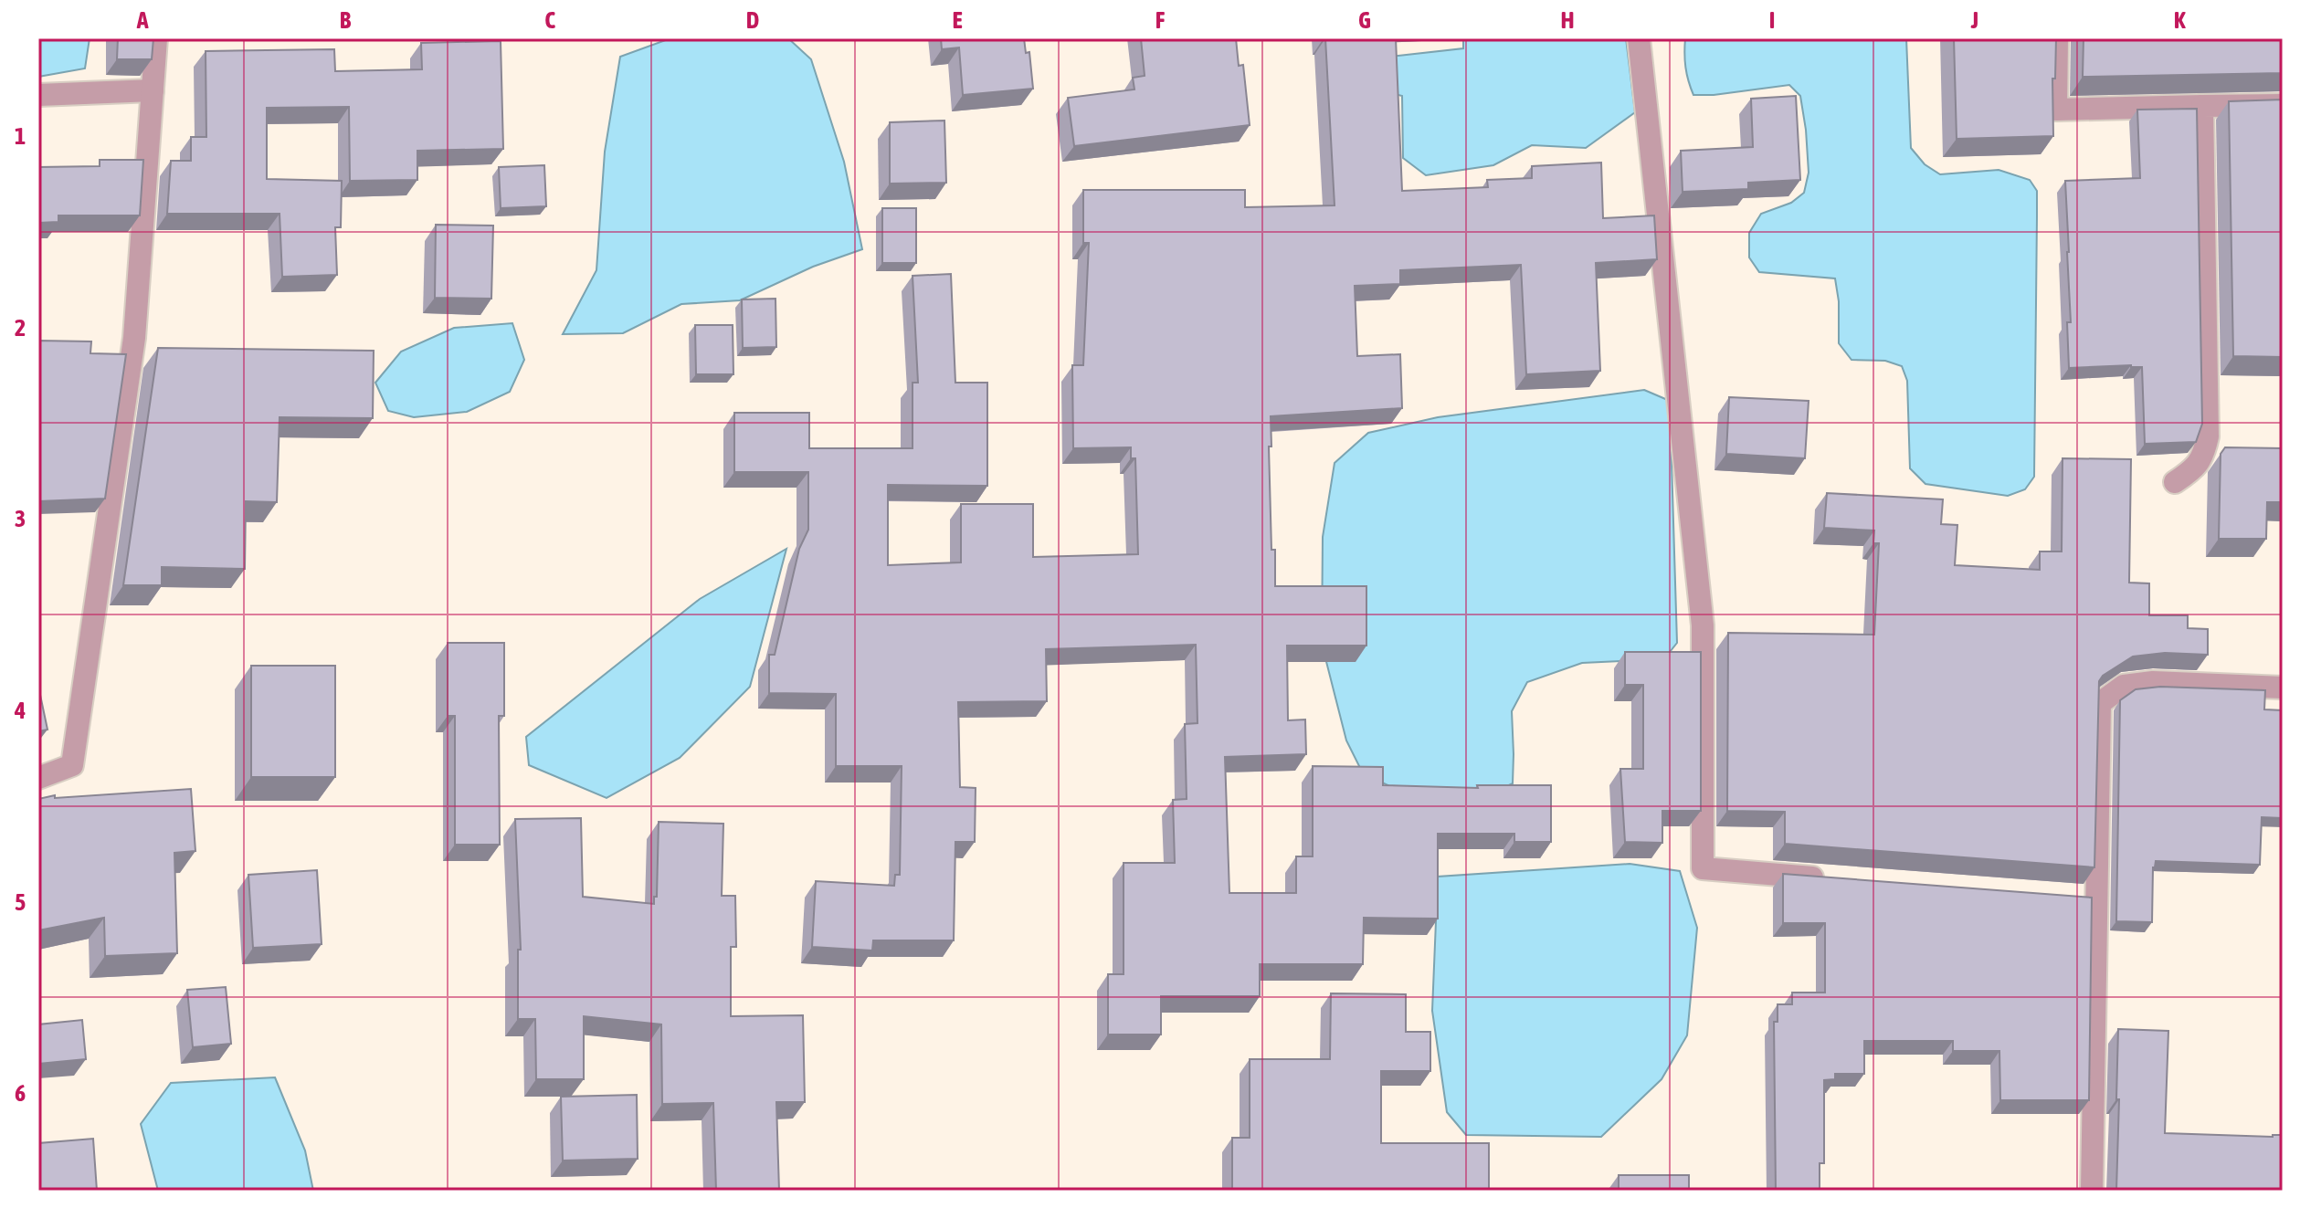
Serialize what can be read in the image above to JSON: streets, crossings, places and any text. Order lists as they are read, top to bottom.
{
  "grid": {
    "columns": [
      "A",
      "B",
      "C",
      "D",
      "E",
      "F",
      "G",
      "H",
      "I",
      "J",
      "K"
    ],
    "rows": [
      "1",
      "2",
      "3",
      "4",
      "5",
      "6"
    ]
  }
}
